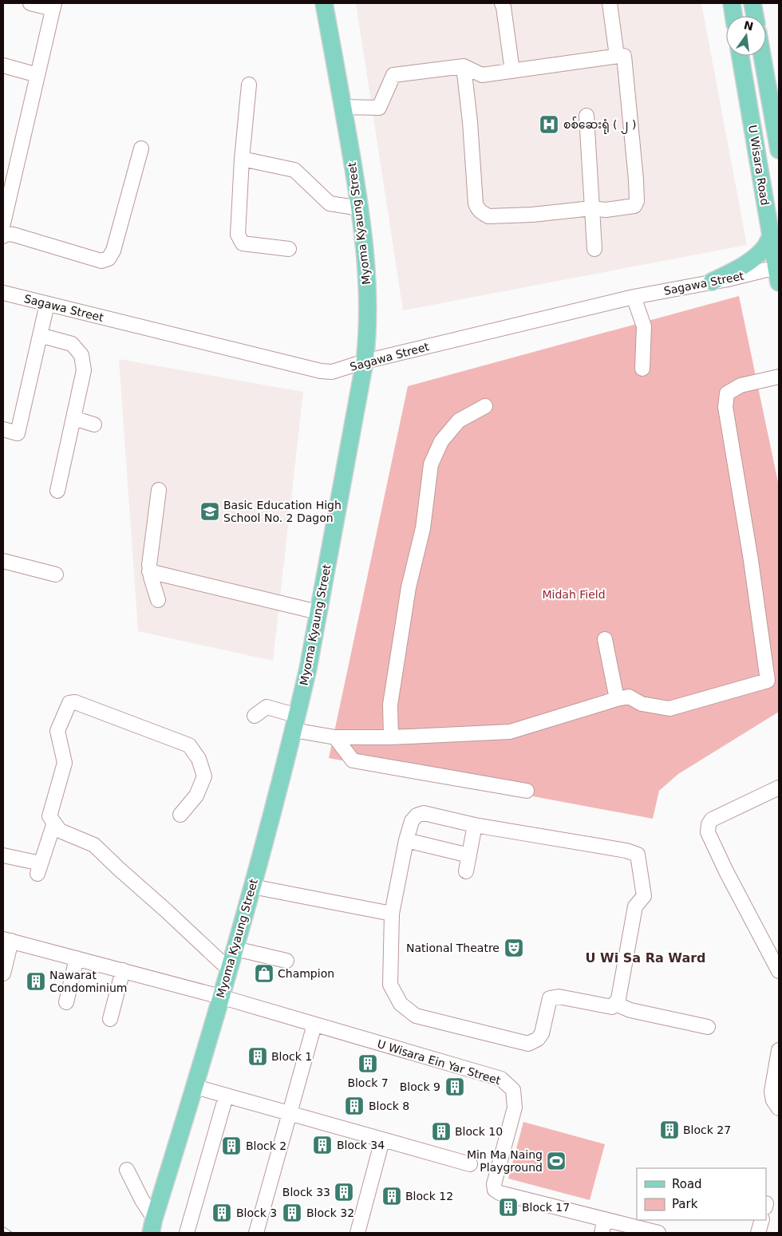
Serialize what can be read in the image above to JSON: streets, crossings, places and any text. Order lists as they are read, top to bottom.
{
  "streets": {
    "main road": ["U Wisara Road", "Myoma Kyaung Street"],
    "street": ["Sagawa Street", "U Wisara Ein Yar Street"]
  },
  "crossings": [
    ["U Wisara Road", "Sagawa Street"],
    ["Myoma Kyaung Street", "Sagawa Street"],
    ["Myoma Kyaung Street", "U Wisara Ein Yar Street"]
  ],
  "districts": ["U Wi Sa Ra Ward"],
  "parks": ["Midah Field"],
  "places": {
    "hospital": ["စစ်ဆေးရုံ ( ၂ )"],
    "school or university": ["Basic Education High School No. 2 Dagon"],
    "theatre": ["National Theatre"],
    "shop": ["Champion"],
    "building": [
      "Nawarat Condominium",
      "Block 1",
      "Block 7",
      "Block 9",
      "Block 8",
      "Block 27",
      "Block 10",
      "Block 34",
      "Block 2",
      "Block 33",
      "Block 12",
      "Block 17",
      "Block 3",
      "Block 32"
    ],
    "sports": ["Min Ma Naing Playground"]
  },
  "legend": ["Road", "Park"],
  "north": "top"
}
